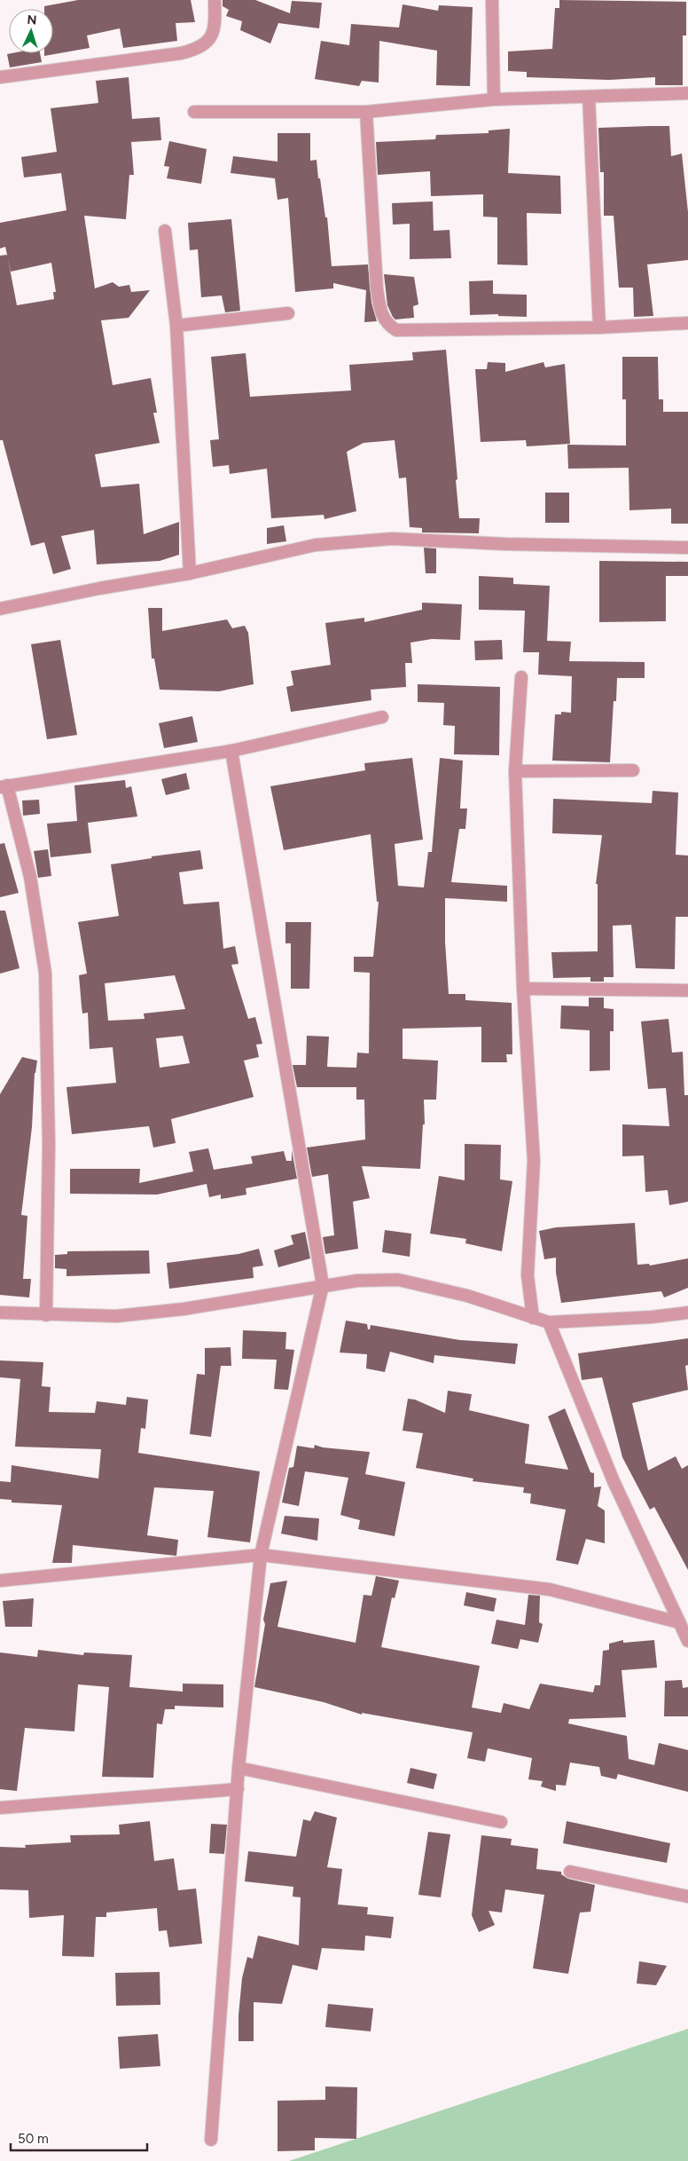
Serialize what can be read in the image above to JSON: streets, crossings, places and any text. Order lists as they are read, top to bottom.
{
  "scale_bar": "50 m",
  "north": "top"
}
